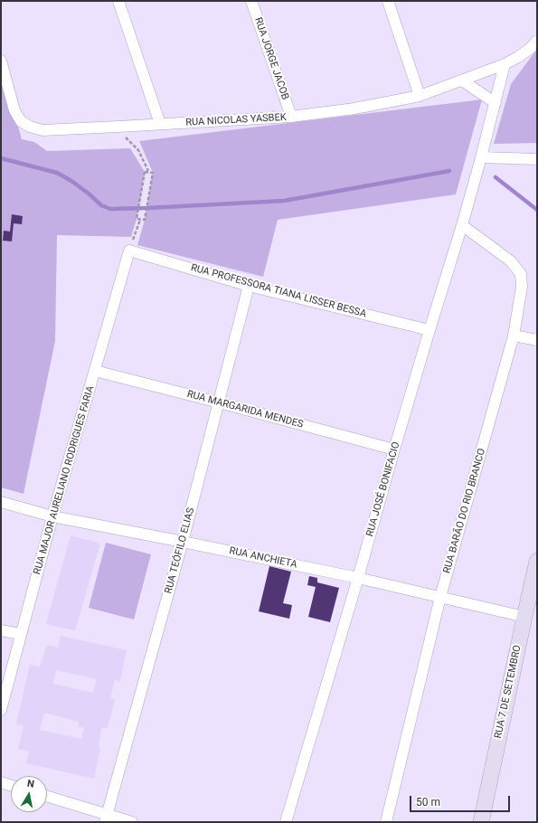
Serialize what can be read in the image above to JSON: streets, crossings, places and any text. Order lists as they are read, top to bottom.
{
  "streets": {
    "street": [
      "RUA JORGE JACOB",
      "RUA NICOLAS YASBEK",
      "RUA PROFESSORA TIANA LISSER BESSA",
      "RUA MARGARIDA MENDES",
      "RUA MAJOR AURELIANO RODRIGUES FARIA",
      "RUA JOSÉ BONIFACIO",
      "RUA BARÃO DO RIO BRANCO",
      "RUA TEÓFILO ELIAS",
      "RUA ANCHIETA",
      "RUA 7 DE SETEMBRO"
    ]
  },
  "crossings": [
    ["RUA JORGE JACOB", "RUA NICOLAS YASBEK"],
    ["RUA NICOLAS YASBEK", "RUA JOSÉ BONIFACIO"],
    ["RUA PROFESSORA TIANA LISSER BESSA", "RUA MAJOR AURELIANO RODRIGUES FARIA"],
    ["RUA PROFESSORA TIANA LISSER BESSA", "RUA JOSÉ BONIFACIO"],
    ["RUA PROFESSORA TIANA LISSER BESSA", "RUA TEÓFILO ELIAS"],
    ["RUA MARGARIDA MENDES", "RUA MAJOR AURELIANO RODRIGUES FARIA"],
    ["RUA MARGARIDA MENDES", "RUA JOSÉ BONIFACIO"],
    ["RUA MARGARIDA MENDES", "RUA TEÓFILO ELIAS"],
    ["RUA MAJOR AURELIANO RODRIGUES FARIA", "RUA ANCHIETA"],
    ["RUA JOSÉ BONIFACIO", "RUA BARÃO DO RIO BRANCO"],
    ["RUA JOSÉ BONIFACIO", "RUA ANCHIETA"],
    ["RUA BARÃO DO RIO BRANCO", "RUA ANCHIETA"],
    ["RUA TEÓFILO ELIAS", "RUA ANCHIETA"],
    ["RUA ANCHIETA", "RUA 7 DE SETEMBRO"]
  ],
  "scale_bar": "50 m",
  "north": "top"
}
